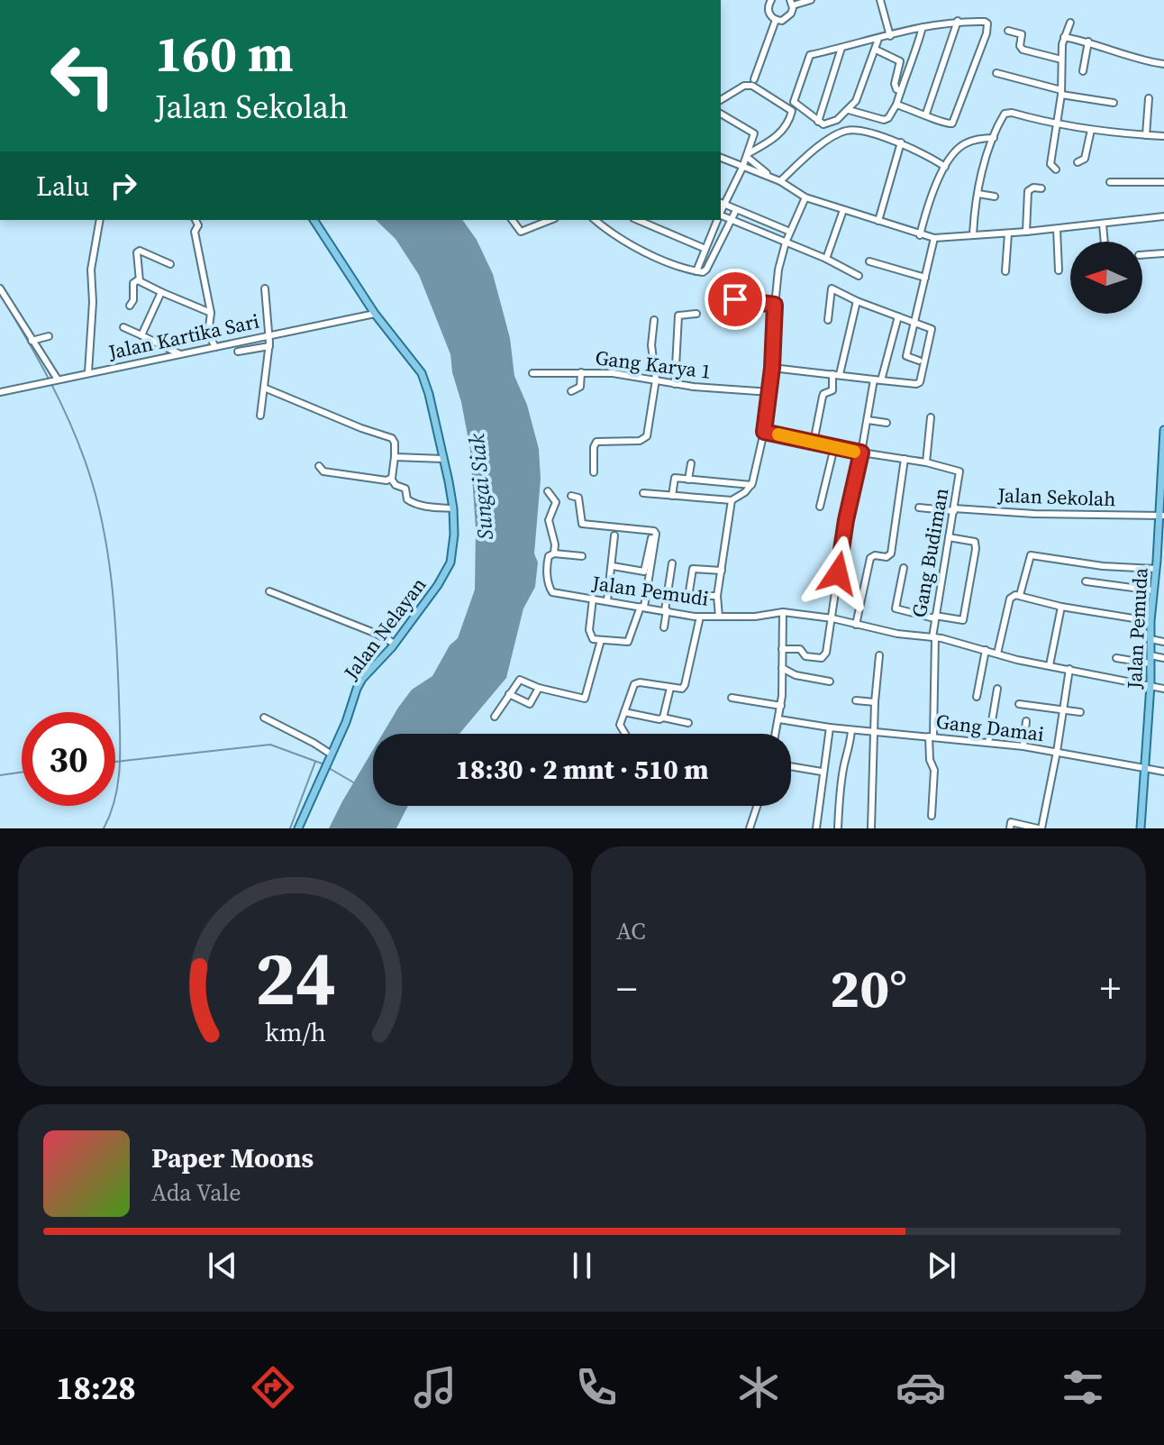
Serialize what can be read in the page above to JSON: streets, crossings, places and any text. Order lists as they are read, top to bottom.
{
  "streets": {
    "main road": ["Jalan Nelayan", "Jalan Pemuda"],
    "street": [
      "Jalan Kartika Sari",
      "Gang Karya 1",
      "Jalan Sekolah",
      "Gang Budiman",
      "Jalan Pemudi",
      "Gang Damai"
    ]
  },
  "crossings": [
    ["Jalan Kartika Sari", "Jalan Nelayan"],
    ["Jalan Sekolah", "Gang Budiman"],
    ["Jalan Sekolah", "Jalan Pemuda"],
    ["Gang Budiman", "Jalan Pemudi"],
    ["Gang Budiman", "Gang Damai"],
    ["Jalan Pemudi", "Jalan Pemuda"],
    ["Jalan Pemuda", "Gang Damai"]
  ],
  "water": ["Sungai Siak"],
  "north": "left",
  "page": {
    "turn": ["160 m", "Jalan Sekolah"],
    "then": "Lalu",
    "limit": "30",
    "trip": "18:30 · 2 mnt · 510 m",
    "tile": "AC",
    "heat": ["−", "20°", "+"],
    "song": ["Paper Moons", "Ada Vale"],
    "tabs": "18:28",
    "gauge": ["24", "km/h"]
  }
}
